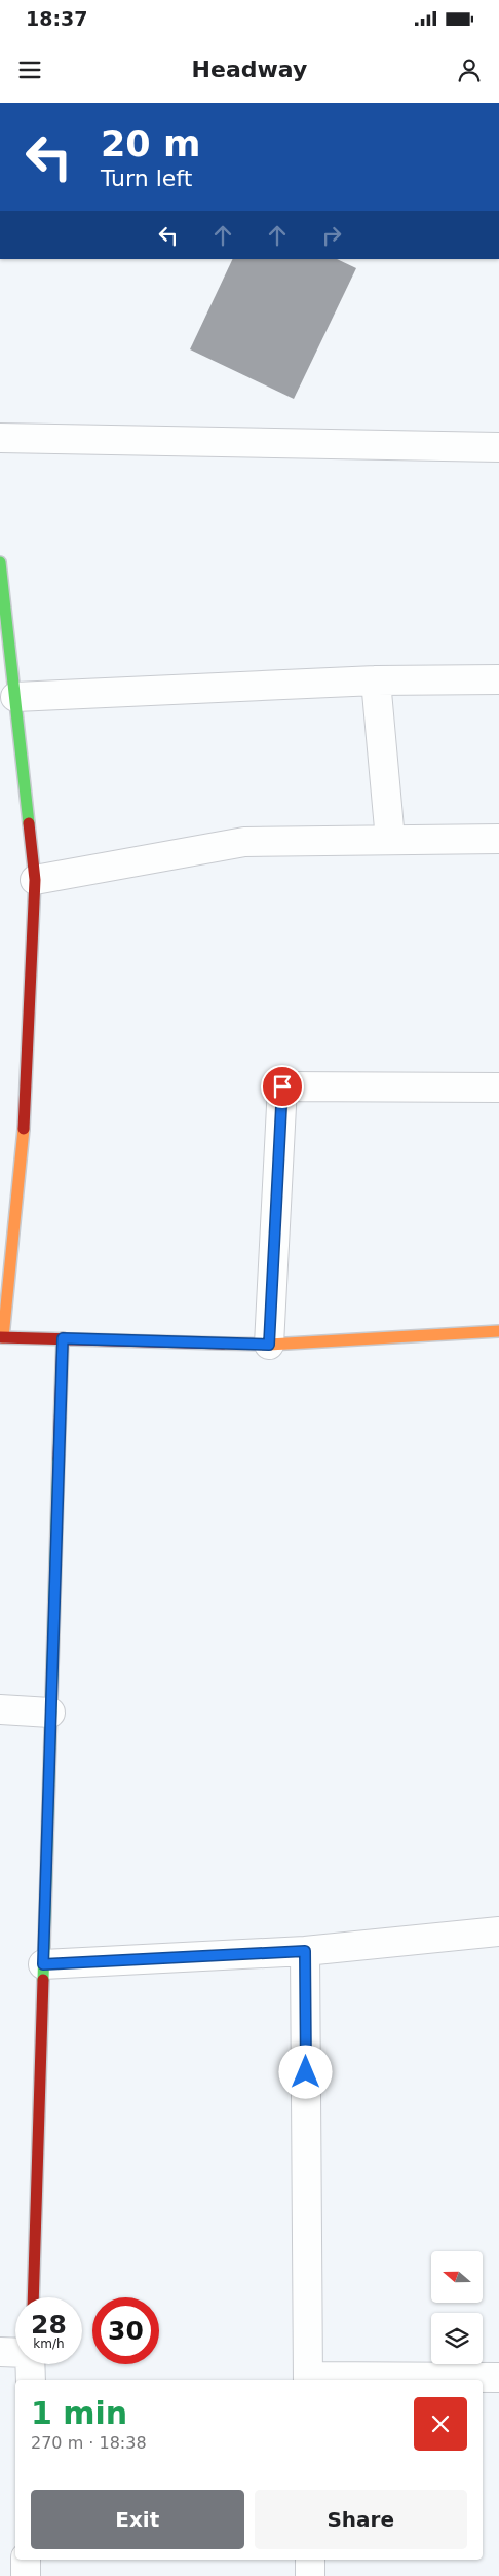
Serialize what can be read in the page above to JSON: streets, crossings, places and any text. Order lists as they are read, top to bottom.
{
  "north": "left",
  "page": {
    "status": "18:37",
    "header": "Headway",
    "turn": ["20 m", "Turn left"],
    "speed": "28 km/h",
    "limit": "30",
    "heading": ["1 min", "270 m · 18:38"],
    "buttons": ["Exit", "Share"]
  }
}
